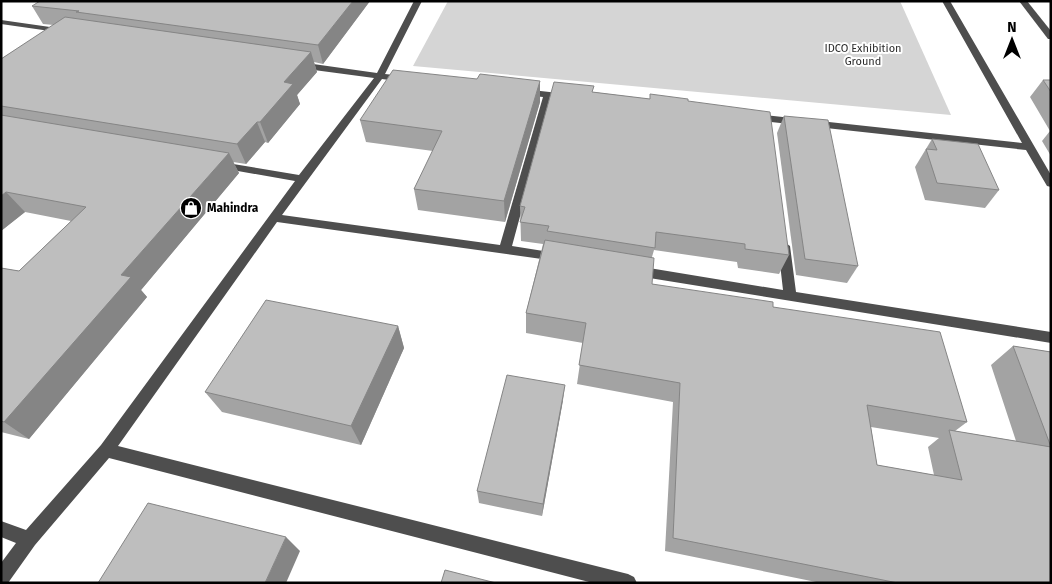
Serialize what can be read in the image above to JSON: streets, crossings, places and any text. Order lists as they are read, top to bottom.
{
  "parks": ["IDCO Exhibition Ground"],
  "places": {
    "shop": ["Mahindra"]
  },
  "north": "top"
}
